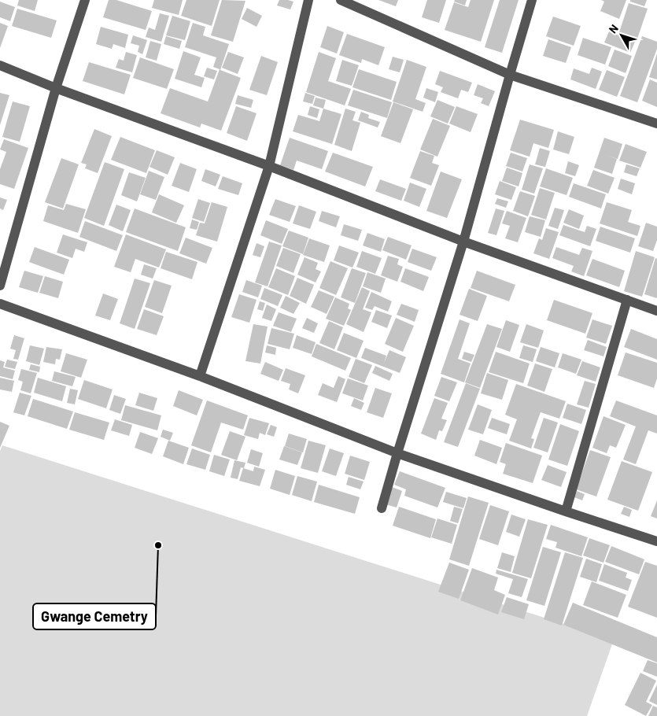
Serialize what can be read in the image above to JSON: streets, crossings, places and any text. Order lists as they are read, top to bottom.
{
  "places": ["Gwange Cemetry"],
  "north": "top left"
}
